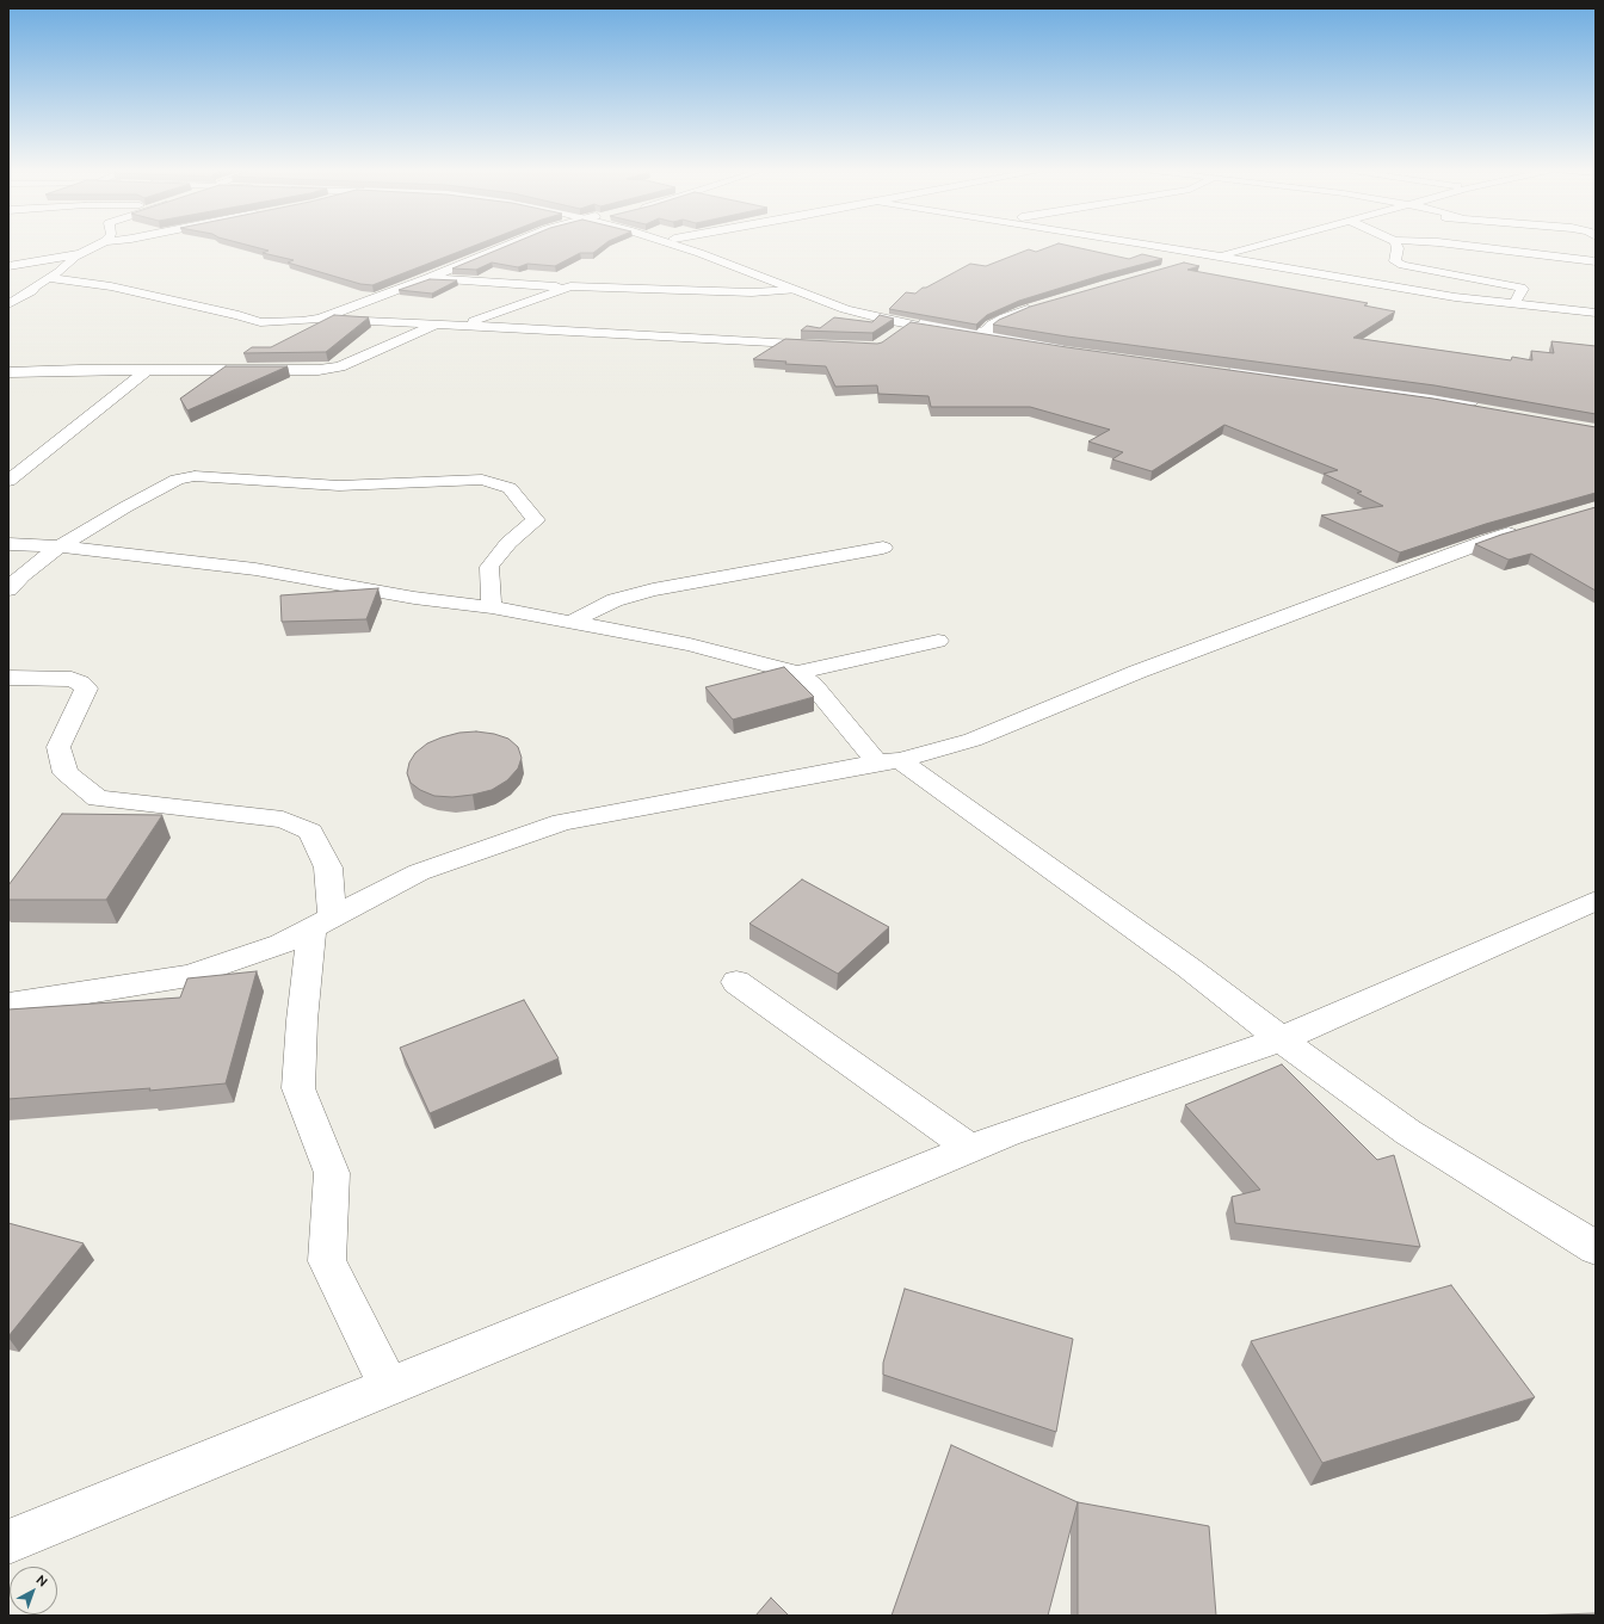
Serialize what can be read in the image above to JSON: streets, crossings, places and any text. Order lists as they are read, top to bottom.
{
  "north": "top right"
}
